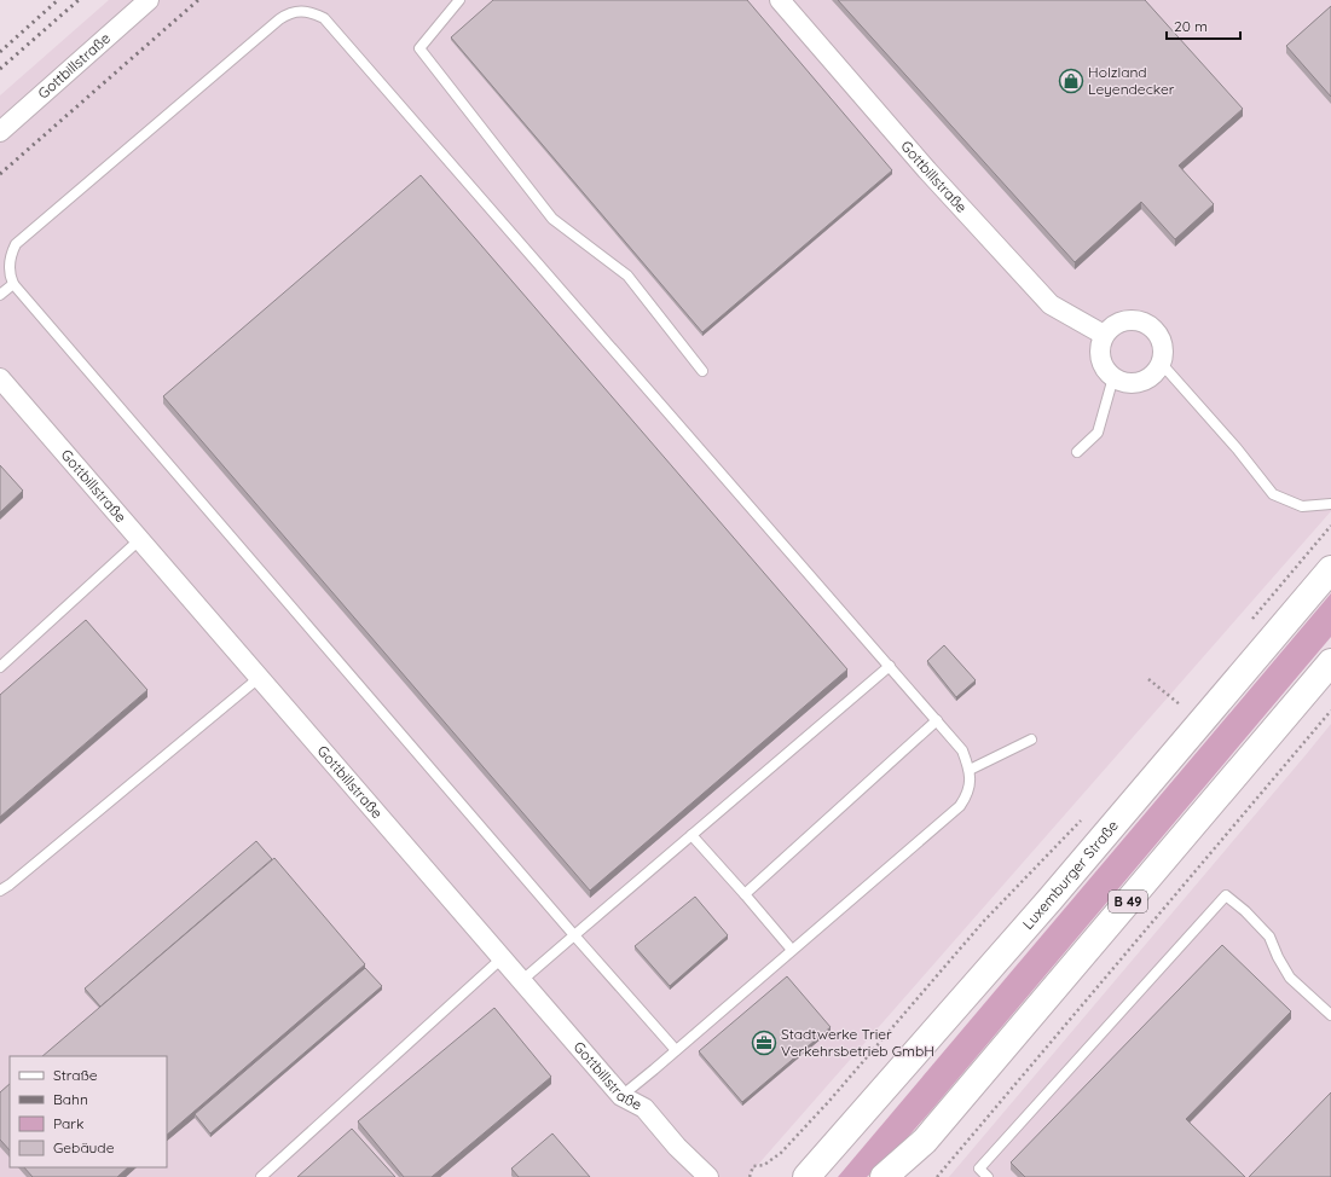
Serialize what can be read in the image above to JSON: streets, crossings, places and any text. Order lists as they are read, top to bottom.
{
  "streets": {
    "main road": ["Luxemburger Straße", "B 49"],
    "street": ["Gottbillstraße"]
  },
  "places": {
    "shop": ["Holzland Leyendecker"],
    "office": ["Stadtwerke Trier Verkehrsbetrieb GmbH"]
  },
  "legend": [
    "Straße",
    "Bahn",
    "Park",
    "Gebäude"
  ],
  "scale_bar": "20 m"
}
